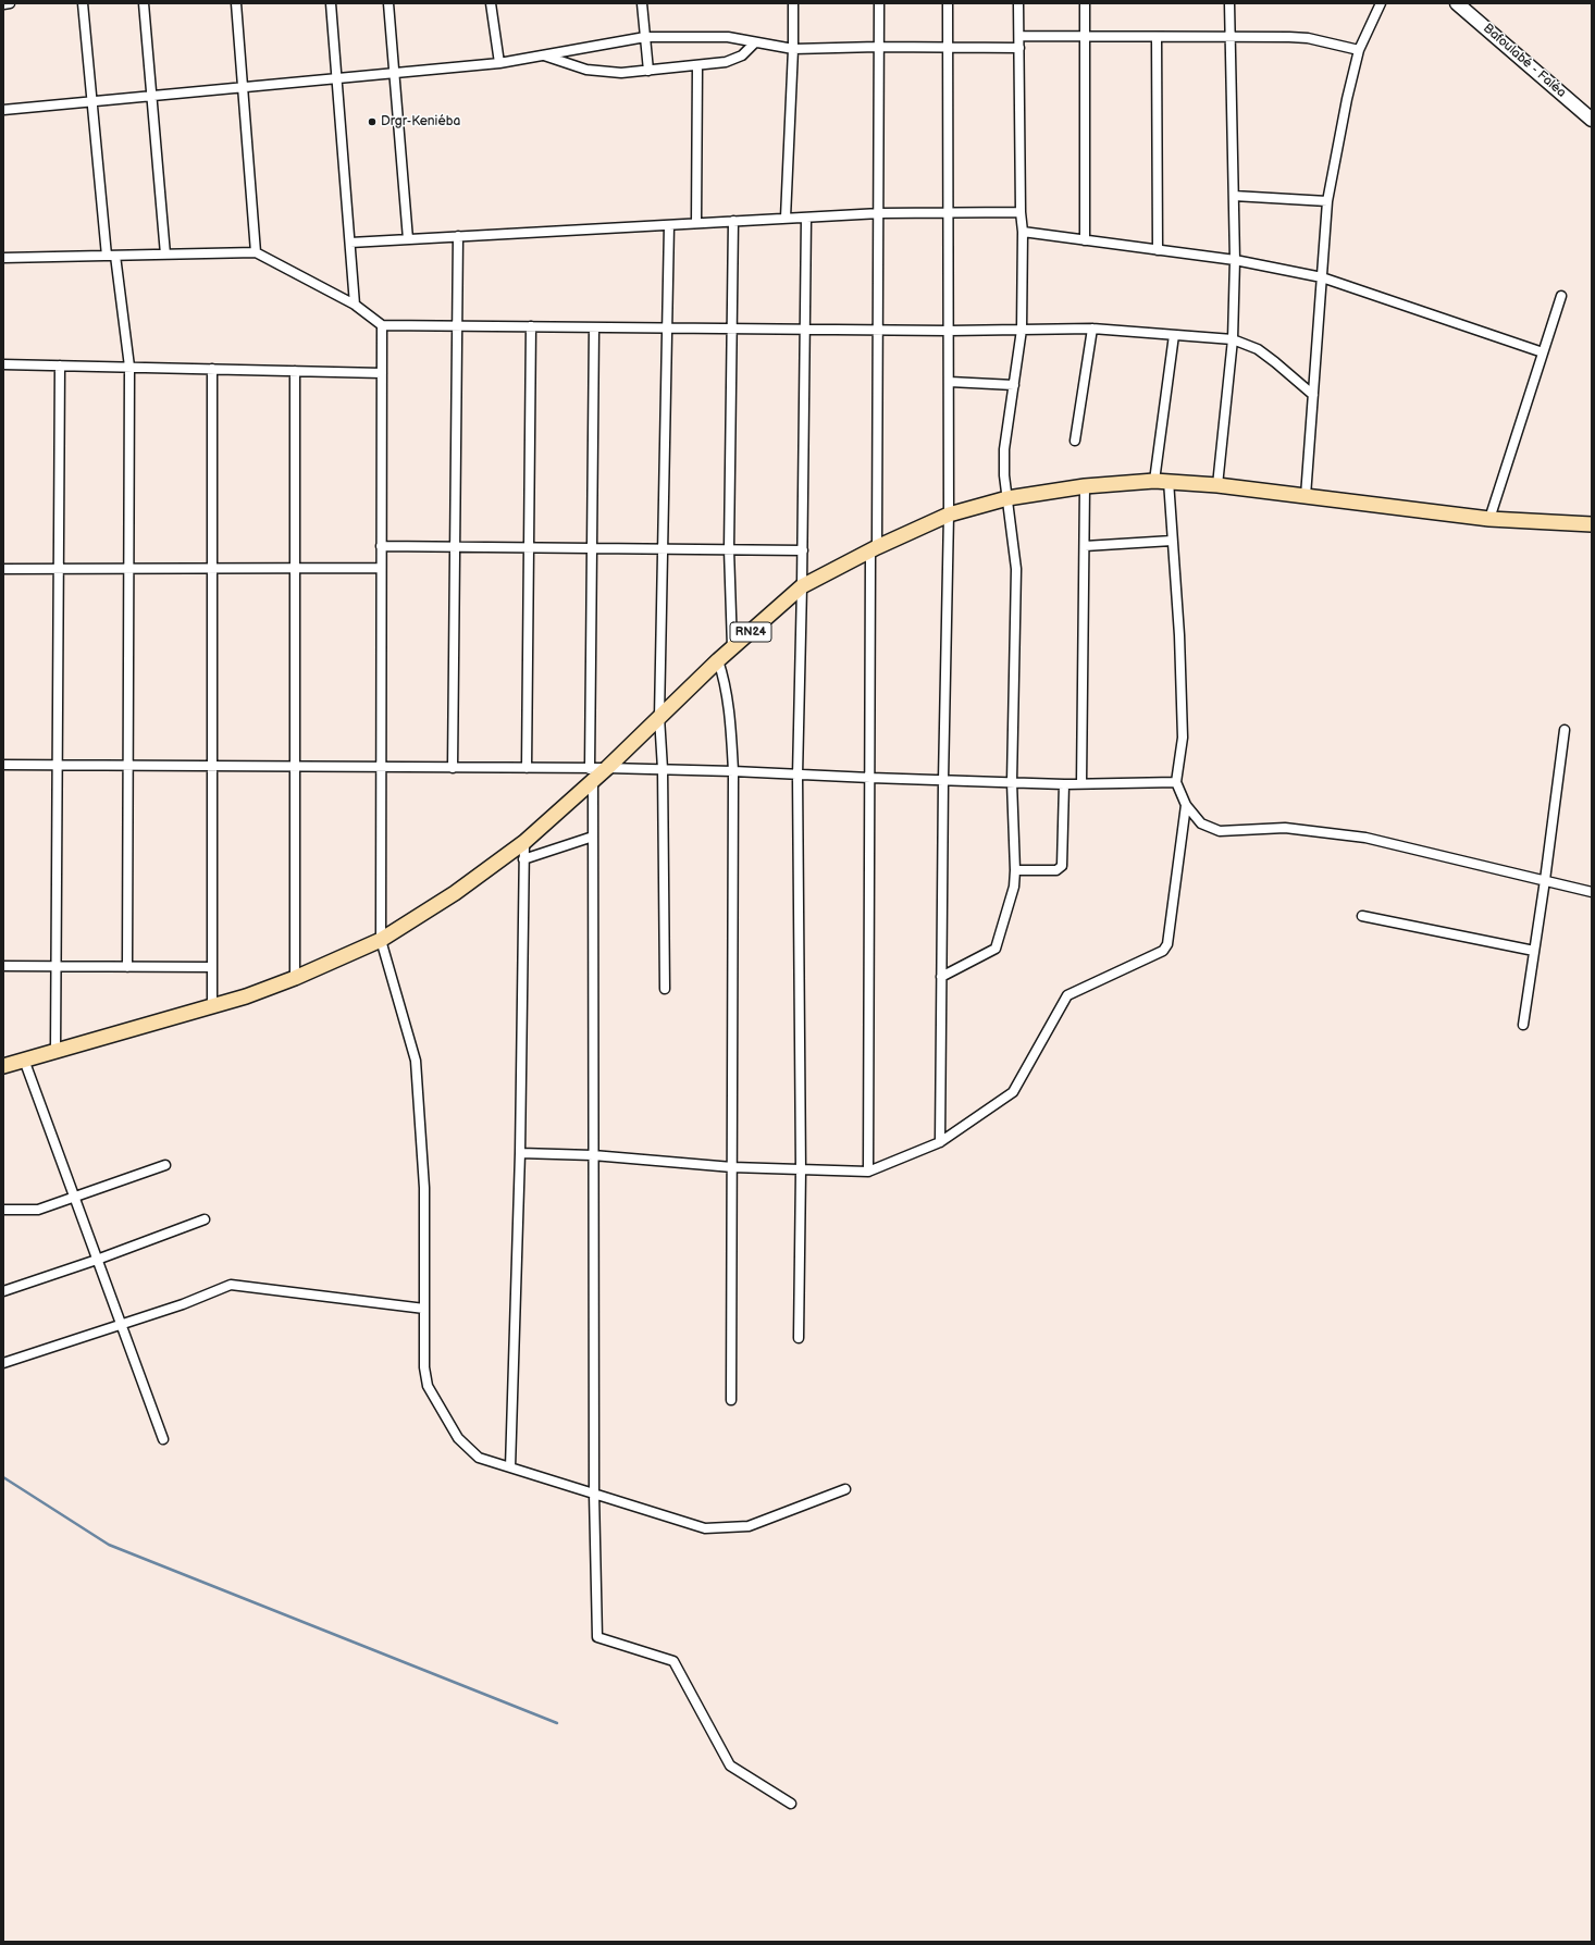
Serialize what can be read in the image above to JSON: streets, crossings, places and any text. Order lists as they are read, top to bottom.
{
  "streets": {
    "main road": ["Bafoulabé - Faléa", "RN24"]
  },
  "places": ["Drgr-Keniéba"]
}
